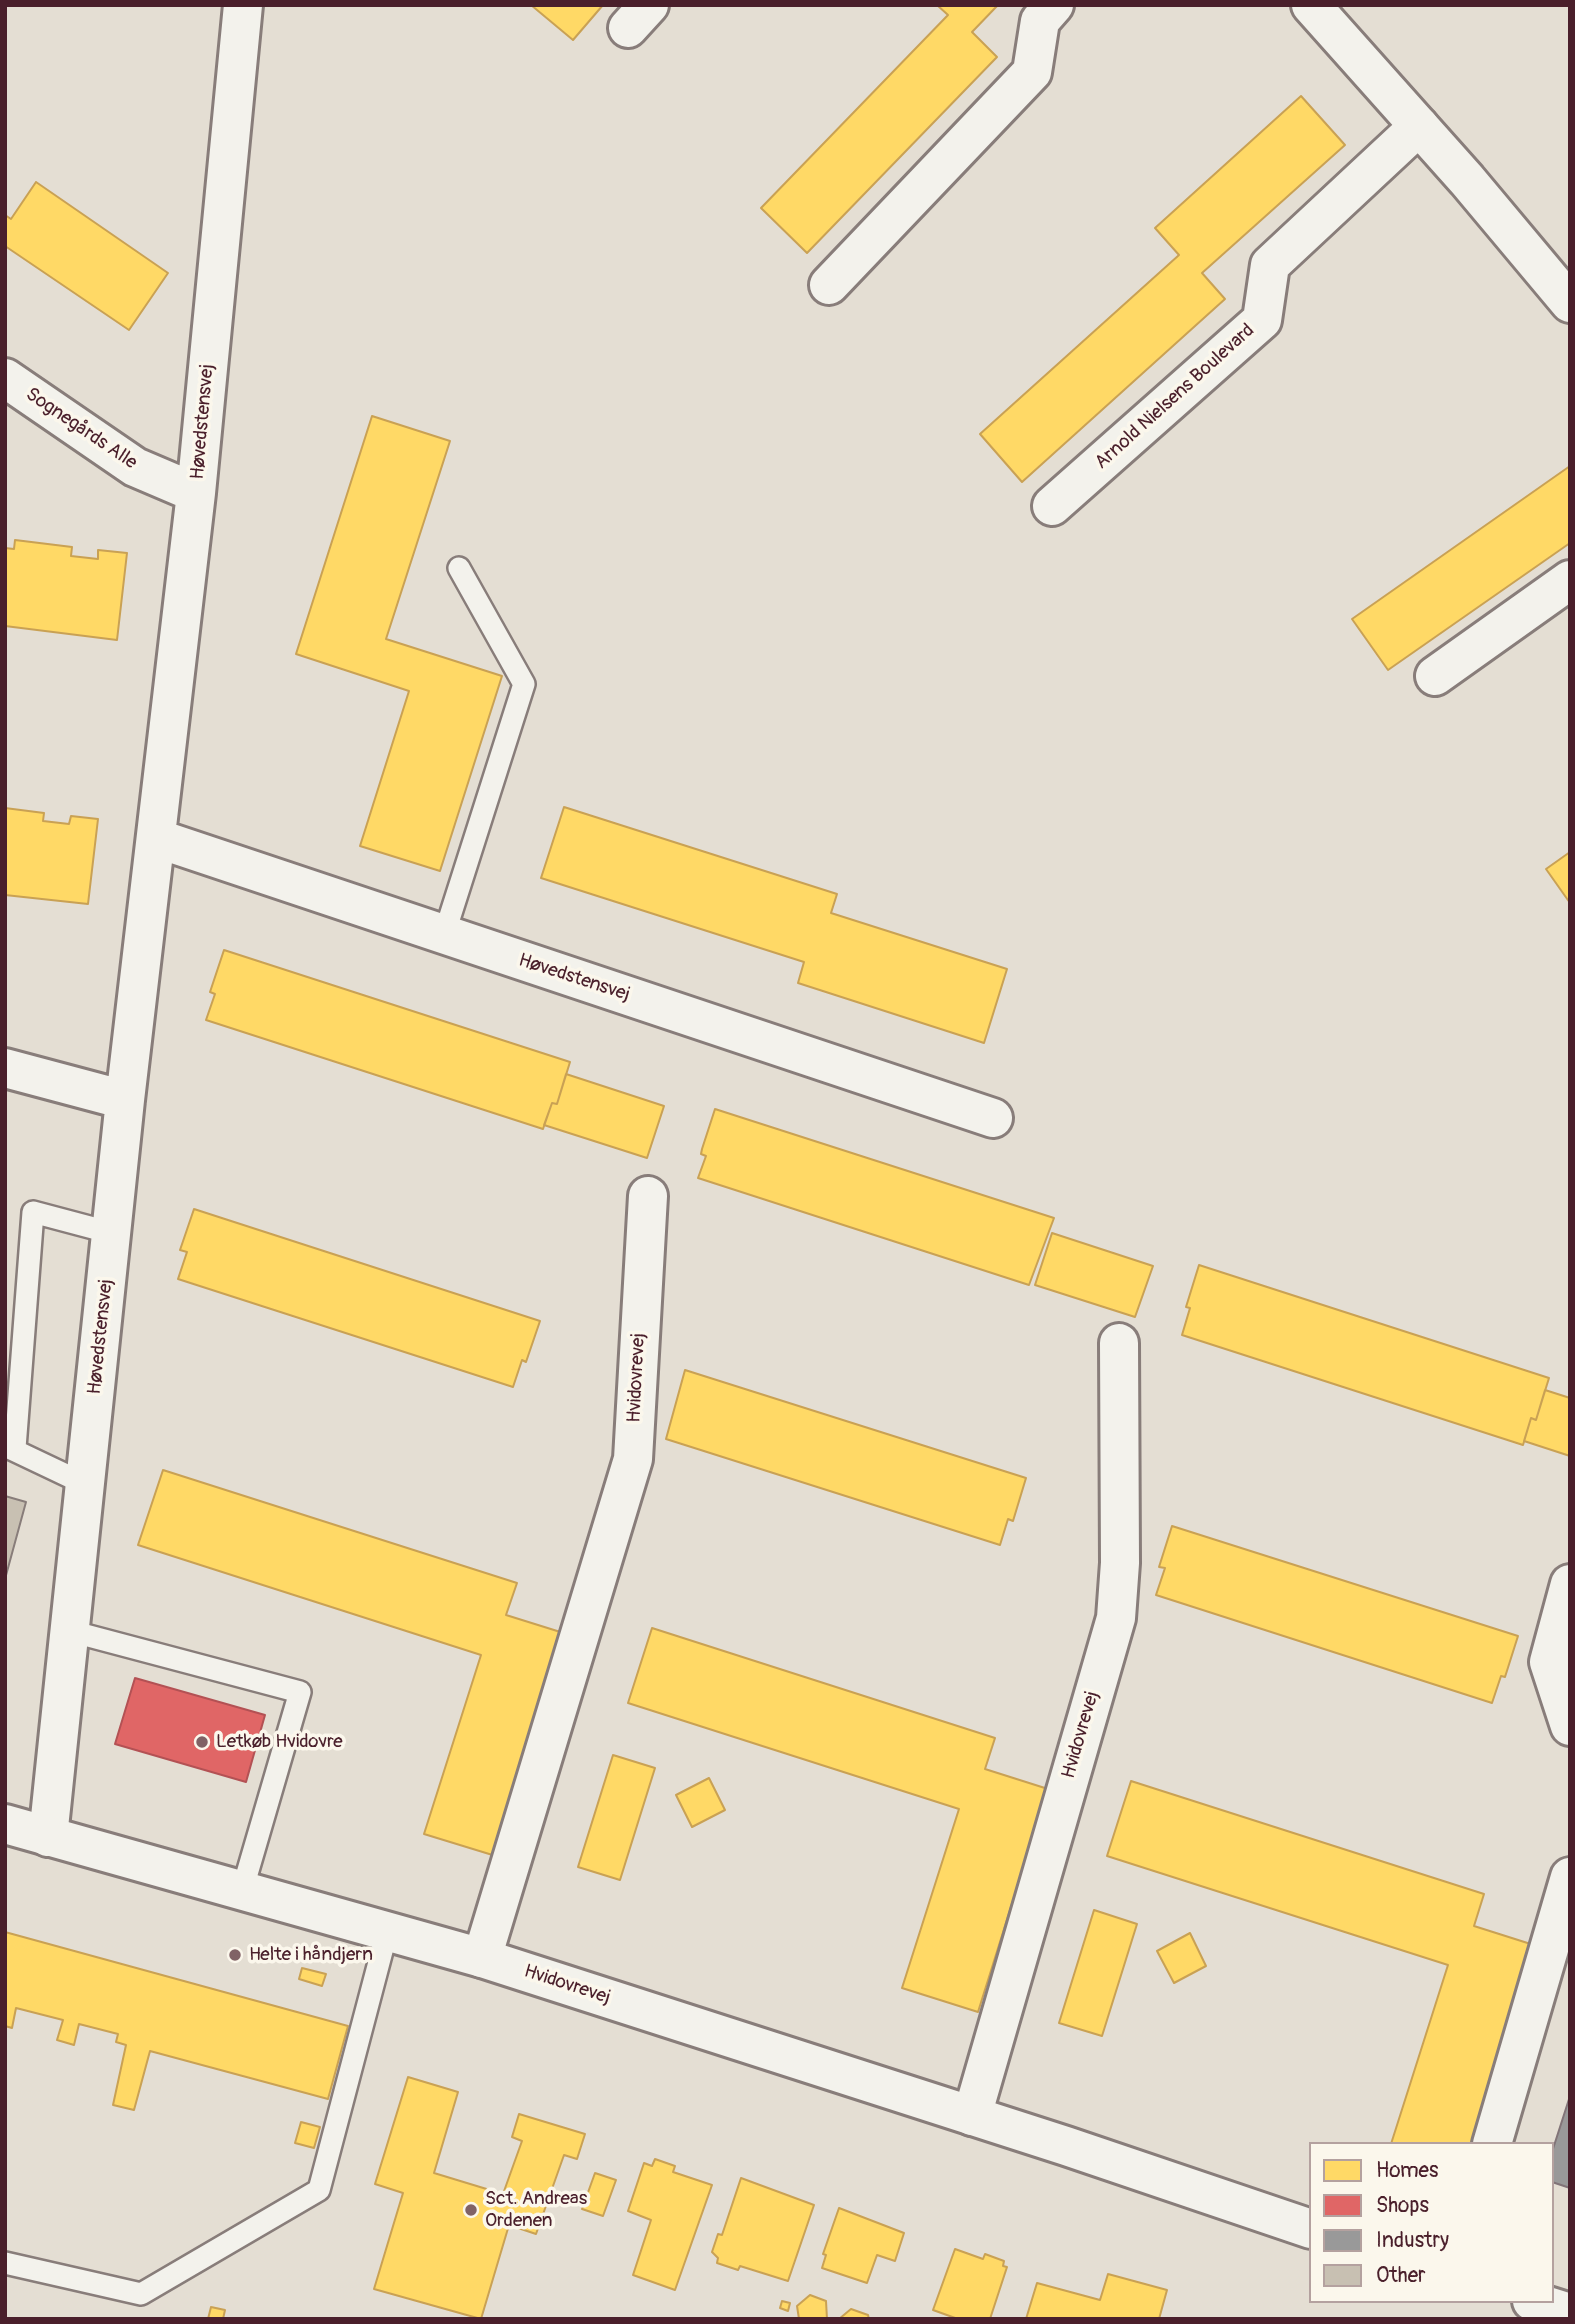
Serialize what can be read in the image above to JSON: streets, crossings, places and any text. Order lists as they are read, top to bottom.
{
  "streets": {
    "street": [
      "Arnold Nielsens Boulevard",
      "Høvedstensvej",
      "Sognegårds Alle",
      "Hvidovrevej"
    ]
  },
  "crossings": [
    ["Høvedstensvej", "Sognegårds Alle"],
    ["Høvedstensvej", "Hvidovrevej"]
  ],
  "places": ["Letkøb Hvidovre", "Helte i håndjern", "Sct. Andreas Ordenen"],
  "legend": [
    "Homes",
    "Shops",
    "Industry",
    "Other"
  ]
}
